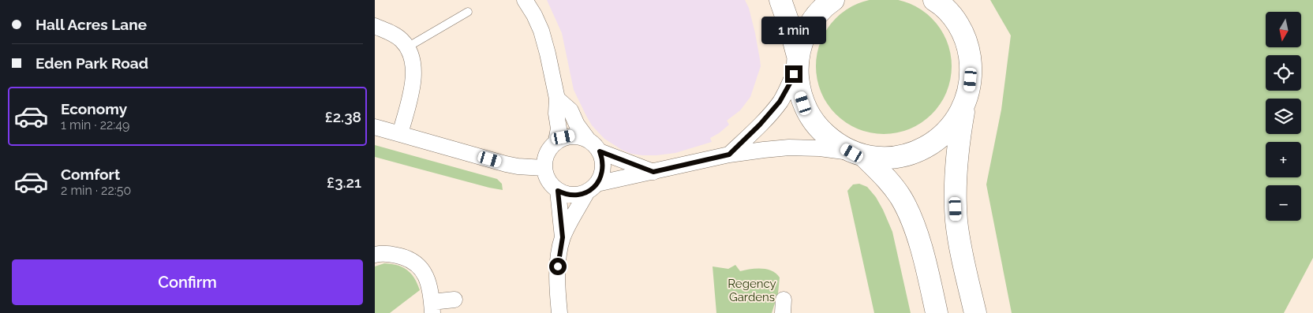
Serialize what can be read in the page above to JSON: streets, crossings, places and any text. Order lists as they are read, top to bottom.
{
  "parks": ["Regency Gardens"],
  "north": "bottom",
  "page": {
    "banner": ["Hall Acres Lane", "Eden Park Road"],
    "map_buttons": ["+", "−"],
    "bubble": "1 min",
    "list": [
      {
        "name": "Economy",
        "note": "1 min · 22:49",
        "value": "£2.38"
      },
      {
        "name": "Comfort",
        "note": "2 min · 22:50",
        "value": "£3.21"
      }
    ],
    "buttons": "Confirm"
  }
}
